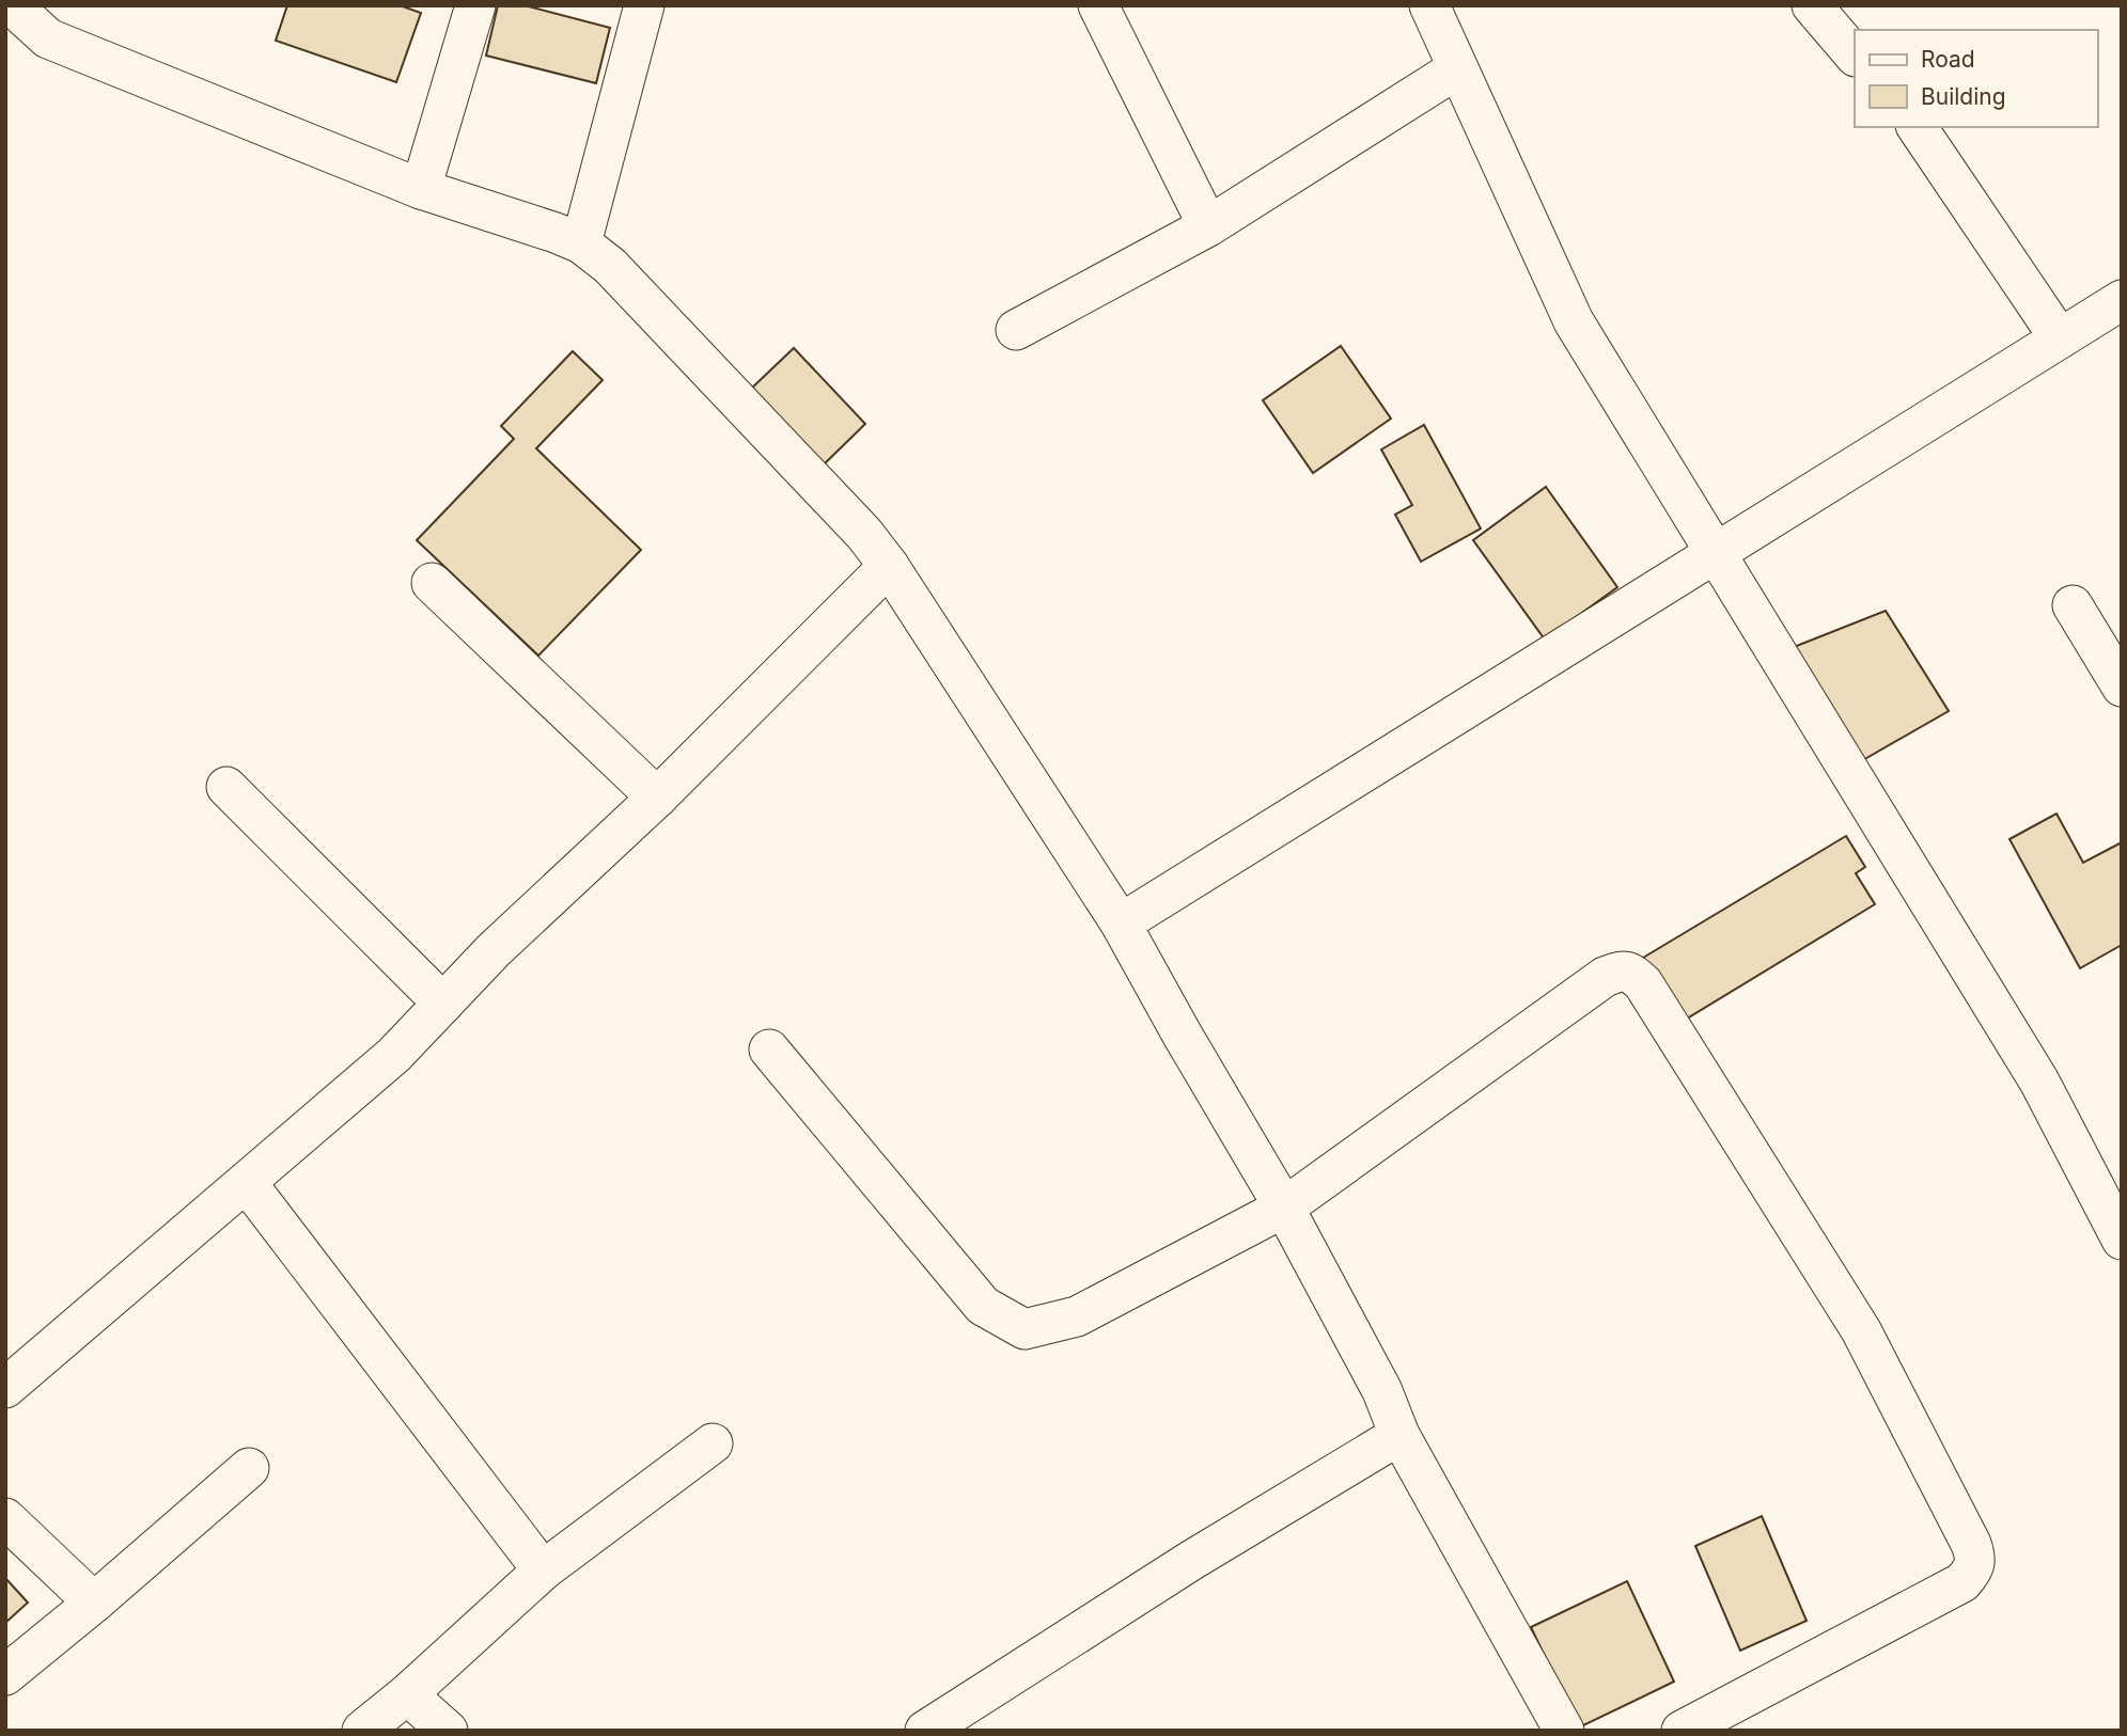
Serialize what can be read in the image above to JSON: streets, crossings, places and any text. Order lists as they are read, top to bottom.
{
  "legend": ["Road", "Building"]
}
